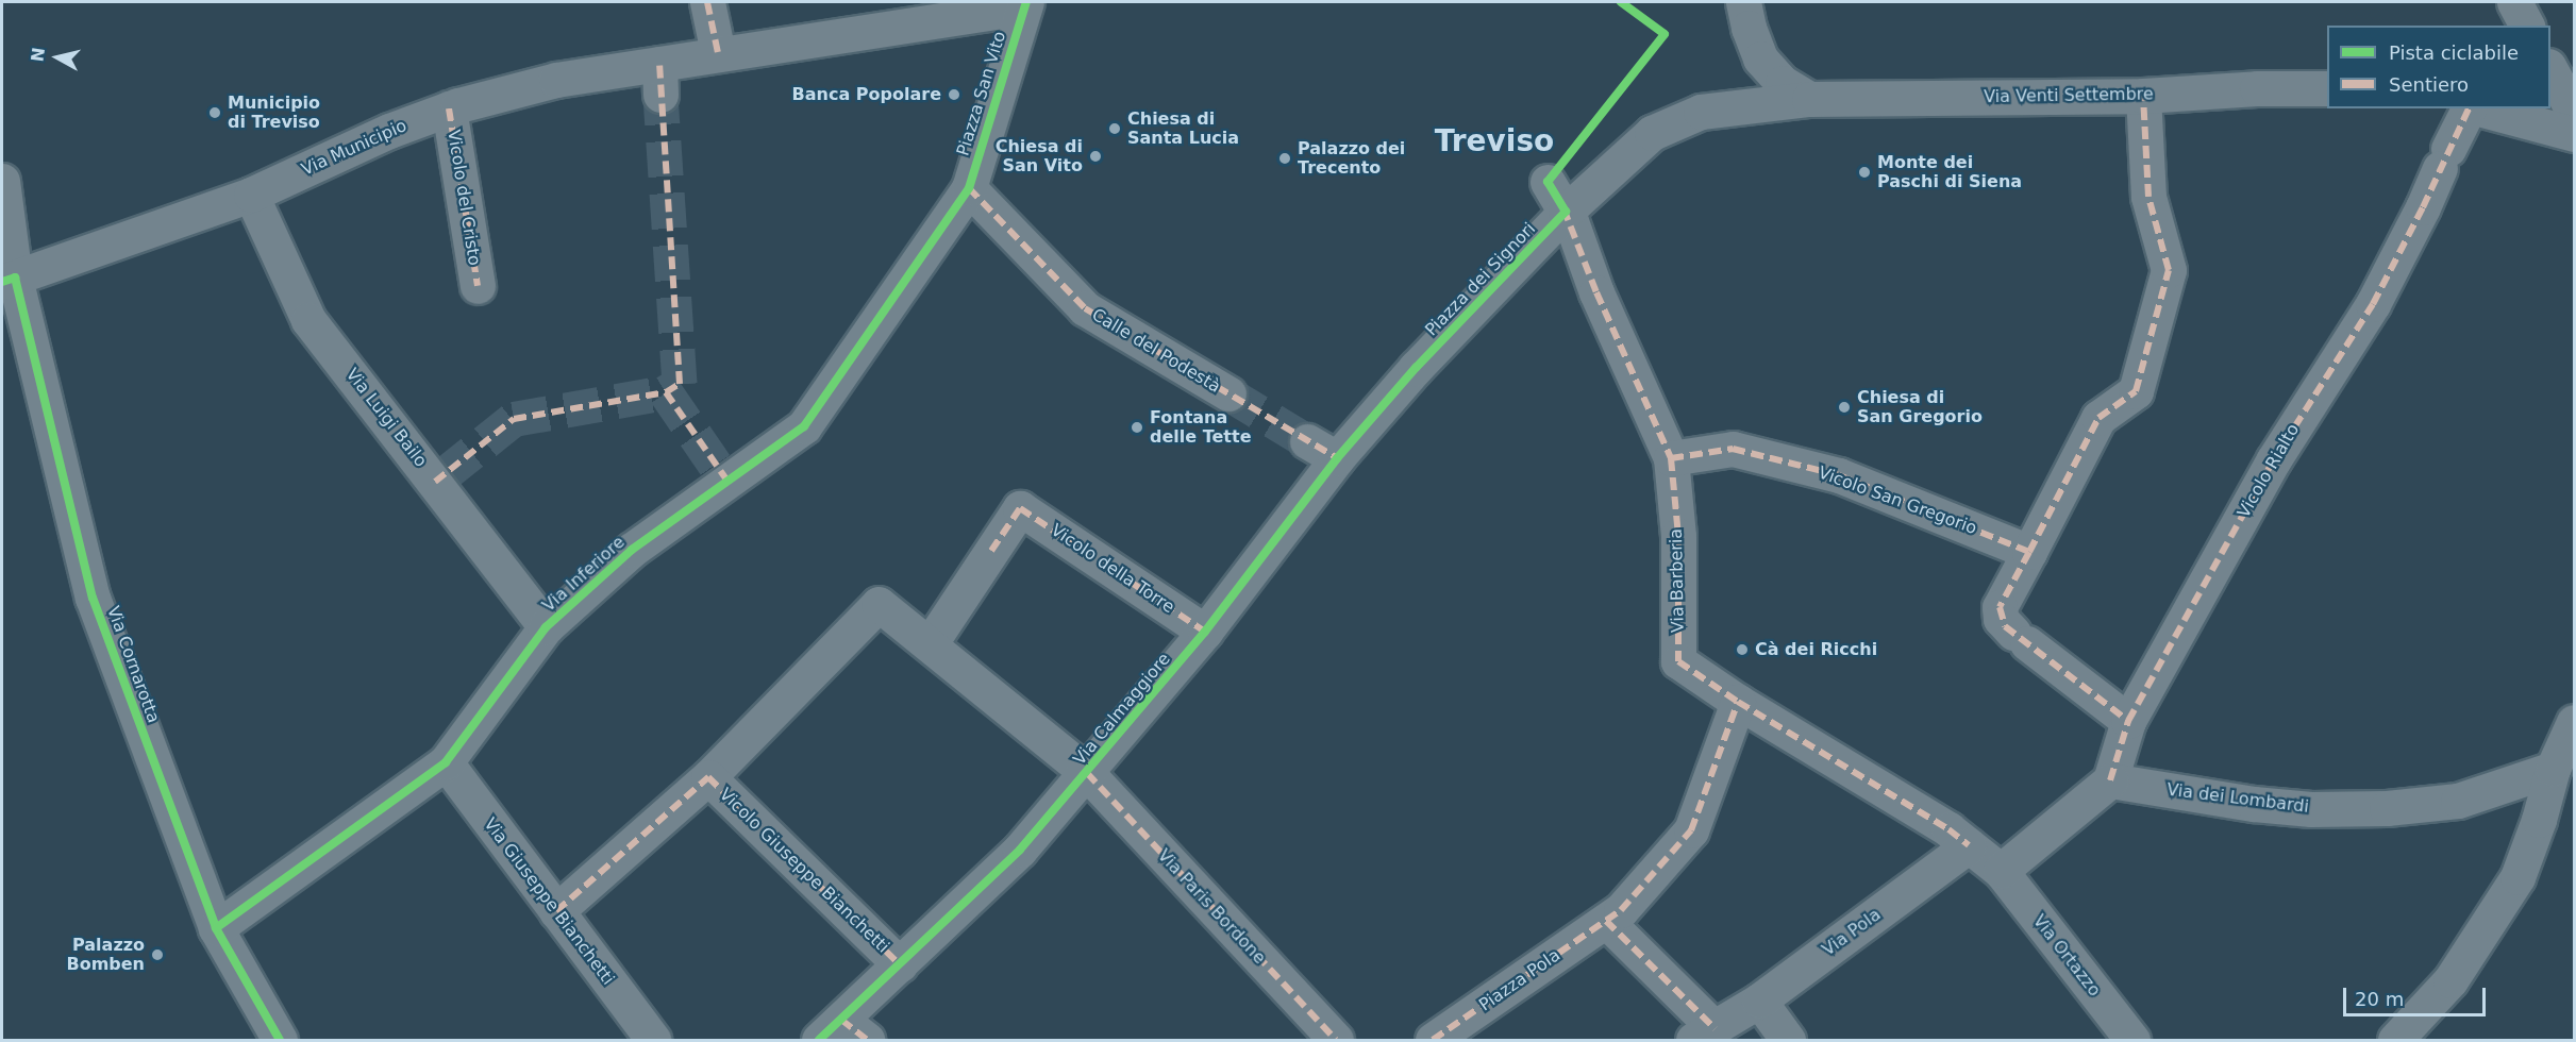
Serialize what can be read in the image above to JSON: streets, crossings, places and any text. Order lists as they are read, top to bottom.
{
  "streets": {
    "street": [
      "Piazza San Vito",
      "Via Venti Settembre",
      "Via Municipio",
      "Vicolo del Cristo",
      "Piazza dei Signori",
      "Calle del Podestà",
      "Via Luigi Bailo",
      "Vicolo Rialto",
      "Vicolo San Gregorio",
      "Vicolo della Torre",
      "Via Inferiore",
      "Via Barberia",
      "Via Cornarotta",
      "Via Calmaggiore",
      "Via dei Lombardi",
      "Vicolo Giuseppe Bianchetti",
      "Via Giuseppe Bianchetti",
      "Via Paris Bordone",
      "Via Pola",
      "Via Ortazzo",
      "Piazza Pola"
    ]
  },
  "crossings": [
    ["Piazza San Vito", "Via Municipio"],
    ["Piazza San Vito", "Calle del Podestà"],
    ["Piazza San Vito", "Via Inferiore"],
    ["Via Venti Settembre", "Piazza dei Signori"],
    ["Via Municipio", "Vicolo del Cristo"],
    ["Via Municipio", "Via Luigi Bailo"],
    ["Via Municipio", "Via Cornarotta"],
    ["Piazza dei Signori", "Via Barberia"],
    ["Piazza dei Signori", "Via Calmaggiore"],
    ["Calle del Podestà", "Via Inferiore"],
    ["Via Luigi Bailo", "Via Inferiore"],
    ["Vicolo Rialto", "Via dei Lombardi"],
    ["Vicolo San Gregorio", "Via Barberia"],
    ["Vicolo della Torre", "Via Calmaggiore"],
    ["Vicolo della Torre", "Via Paris Bordone"],
    ["Via Inferiore", "Via Cornarotta"],
    ["Via Inferiore", "Via Giuseppe Bianchetti"],
    ["Via Barberia", "Via Pola"],
    ["Via Barberia", "Via Ortazzo"],
    ["Via Barberia", "Piazza Pola"],
    ["Via Calmaggiore", "Vicolo Giuseppe Bianchetti"],
    ["Via Calmaggiore", "Via Paris Bordone"],
    ["Vicolo Giuseppe Bianchetti", "Via Giuseppe Bianchetti"],
    ["Vicolo Giuseppe Bianchetti", "Via Paris Bordone"],
    ["Via Pola", "Via Ortazzo"]
  ],
  "districts": ["Treviso"],
  "places": [
    "Banca Popolare",
    "Municipio di Treviso",
    "Chiesa di Santa Lucia",
    "Chiesa di San Vito",
    "Palazzo dei Trecento",
    "Monte dei Paschi di Siena",
    "Chiesa di San Gregorio",
    "Fontana delle Tette",
    "Cà dei Ricchi",
    "Palazzo Bomben"
  ],
  "legend": ["Pista ciclabile", "Sentiero"],
  "scale_bar": "20 m",
  "north": "left"
}
